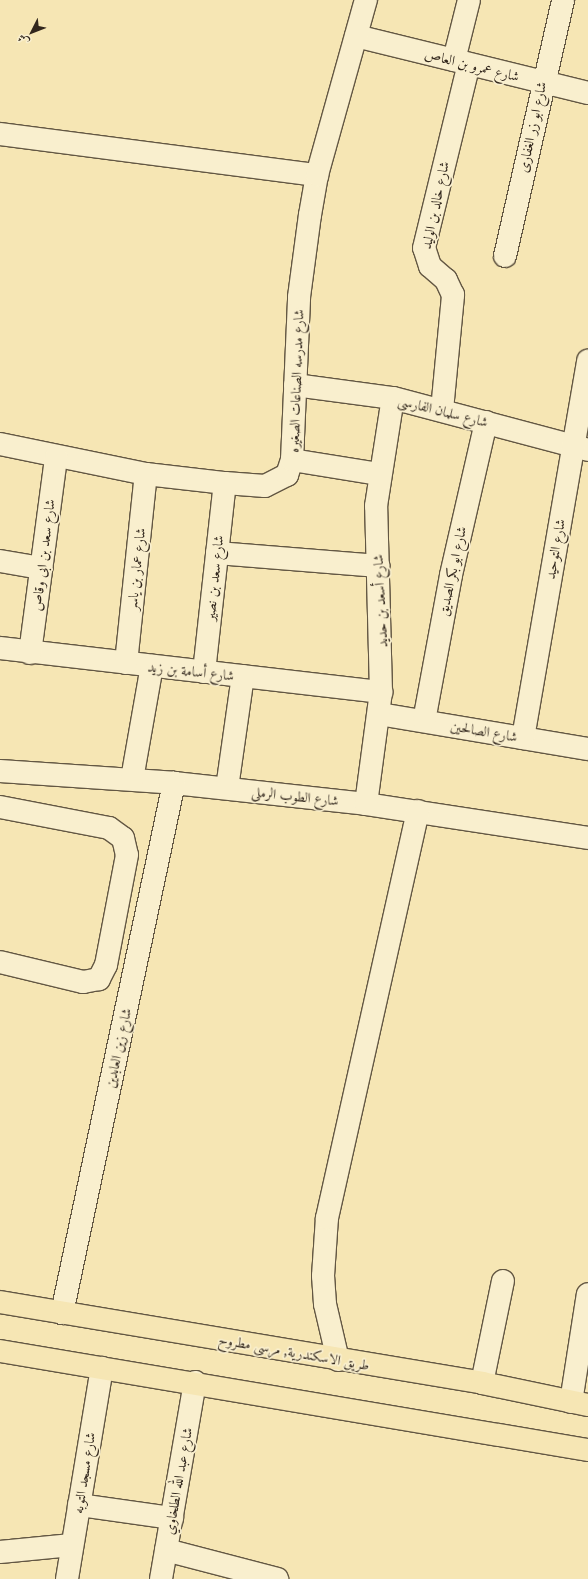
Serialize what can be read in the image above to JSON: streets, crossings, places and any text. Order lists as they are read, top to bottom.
{
  "streets": {
    "main road": ["طريق الاسكندرية, مرسى مطروح"],
    "street": [
      "شارع عمرو بن العاص",
      "شارع ابو زر الغفارى",
      "شارع خالد بن الوليد",
      "شارع مدرسه الصناعات الصغيره",
      "شارع سلمان الفارسى",
      "شارع التوحيد",
      "شارع سعد بن ابى وقاص",
      "شارع عمار بن ياسر",
      "شارع ابو بكر الصديق",
      "شارع سعد بن نصير",
      "شارع أسعد بن حديد",
      "شارع أسامة بن زيد",
      "شارع الصالحين",
      "شارع الطوب الرملى",
      "شارع زين العابدين",
      "شارع مسجد التوبه",
      "شارع عبد الله الطلخاوي"
    ]
  },
  "crossings": [
    ["شارع عمرو بن العاص", "شارع ابو زر الغفارى"],
    ["شارع عمرو بن العاص", "شارع خالد بن الوليد"],
    ["شارع عمرو بن العاص", "شارع مدرسه الصناعات الصغيره"],
    ["شارع خالد بن الوليد", "شارع سلمان الفارسى"],
    ["شارع مدرسه الصناعات الصغيره", "شارع سلمان الفارسى"],
    ["شارع مدرسه الصناعات الصغيره", "شارع سعد بن ابى وقاص"],
    ["شارع مدرسه الصناعات الصغيره", "شارع عمار بن ياسر"],
    ["شارع مدرسه الصناعات الصغيره", "شارع سعد بن نصير"],
    ["شارع سلمان الفارسى", "شارع التوحيد"],
    ["شارع سلمان الفارسى", "شارع ابو بكر الصديق"],
    ["شارع سلمان الفارسى", "شارع أسعد بن حديد"],
    ["شارع التوحيد", "شارع الصالحين"],
    ["شارع سعد بن ابى وقاص", "شارع أسامة بن زيد"],
    ["شارع عمار بن ياسر", "شارع أسامة بن زيد"],
    ["شارع ابو بكر الصديق", "شارع الصالحين"],
    ["شارع سعد بن نصير", "شارع أسامة بن زيد"],
    ["شارع أسعد بن حديد", "شارع أسامة بن زيد"],
    ["شارع أسعد بن حديد", "شارع الصالحين"],
    ["شارع أسعد بن حديد", "شارع الطوب الرملى"],
    ["شارع الطوب الرملى", "شارع زين العابدين"],
    ["شارع زين العابدين", "طريق الاسكندرية, مرسى مطروح"]
  ],
  "north": "bottom left"
}
